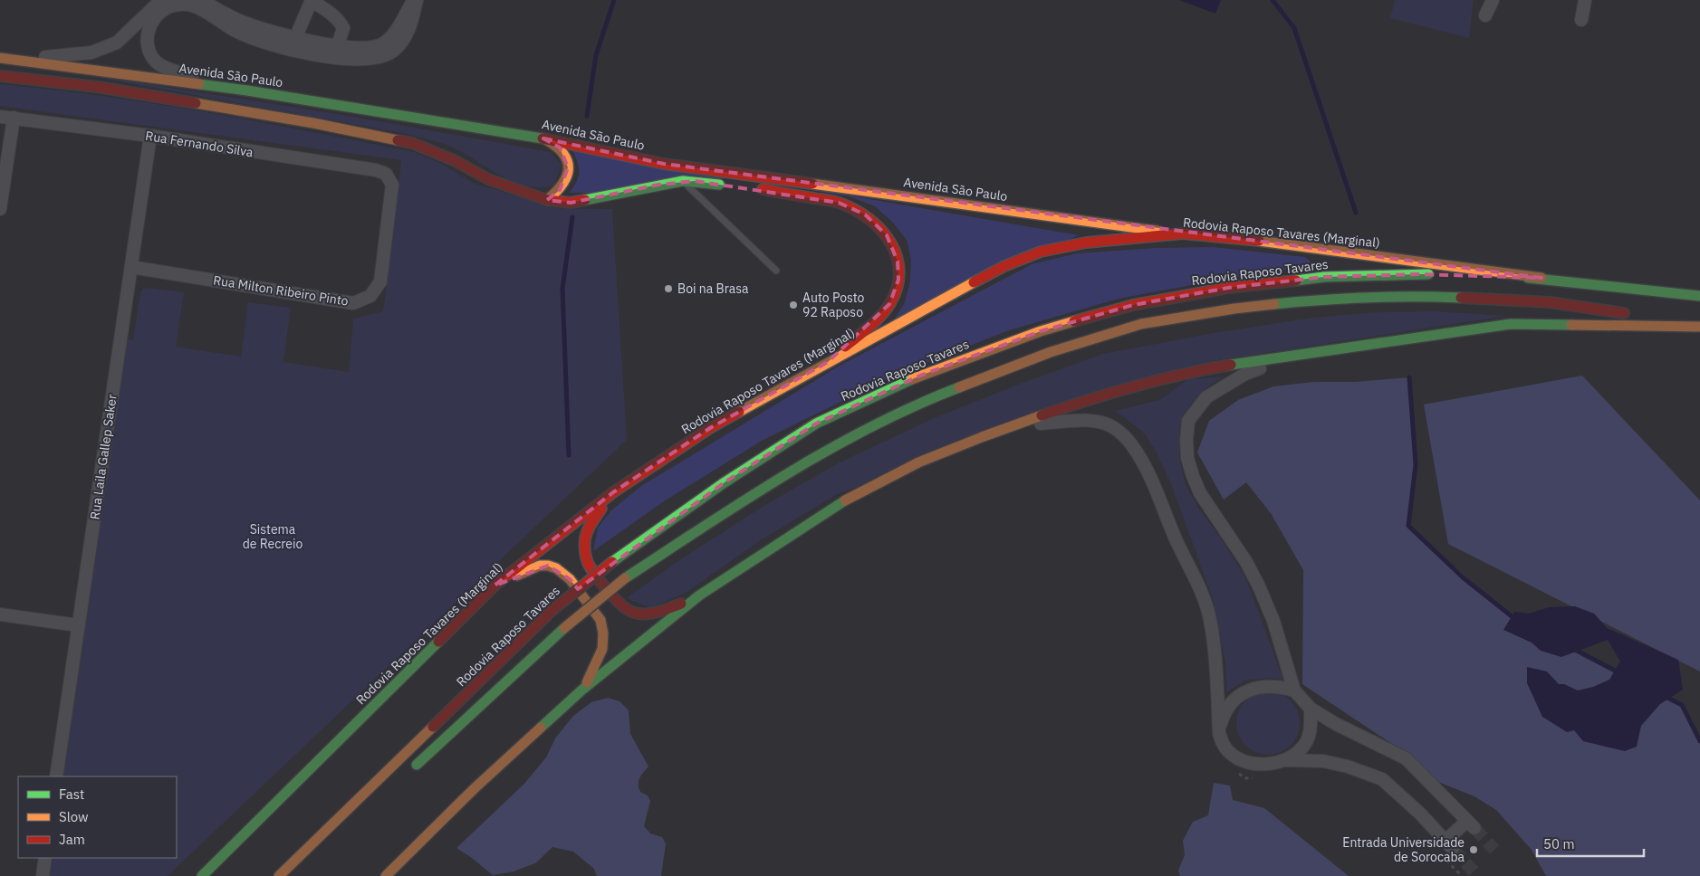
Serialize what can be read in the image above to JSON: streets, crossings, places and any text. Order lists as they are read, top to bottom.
{
  "streets": {
    "main road": ["Avenida São Paulo", "Rodovia Raposo Tavares (Marginal)", "Rodovia Raposo Tavares"],
    "street": ["Rua Fernando Silva", "Rua Milton Ribeiro Pinto", "Rua Laila Gallep Saker"]
  },
  "crossings": [
    ["Avenida São Paulo", "Rodovia Raposo Tavares (Marginal)"],
    ["Rua Fernando Silva", "Rua Milton Ribeiro Pinto"],
    ["Rua Fernando Silva", "Rua Laila Gallep Saker"],
    ["Rodovia Raposo Tavares (Marginal)", "Rodovia Raposo Tavares"],
    ["Rua Milton Ribeiro Pinto", "Rua Laila Gallep Saker"]
  ],
  "parks": ["Sistema de Recreio"],
  "places": ["Boi na Brasa", "Auto Posto 92 Raposo", "Entrada Universidade de Sorocaba"],
  "legend": ["Fast", "Slow", "Jam"],
  "scale_bar": "50 m"
}
